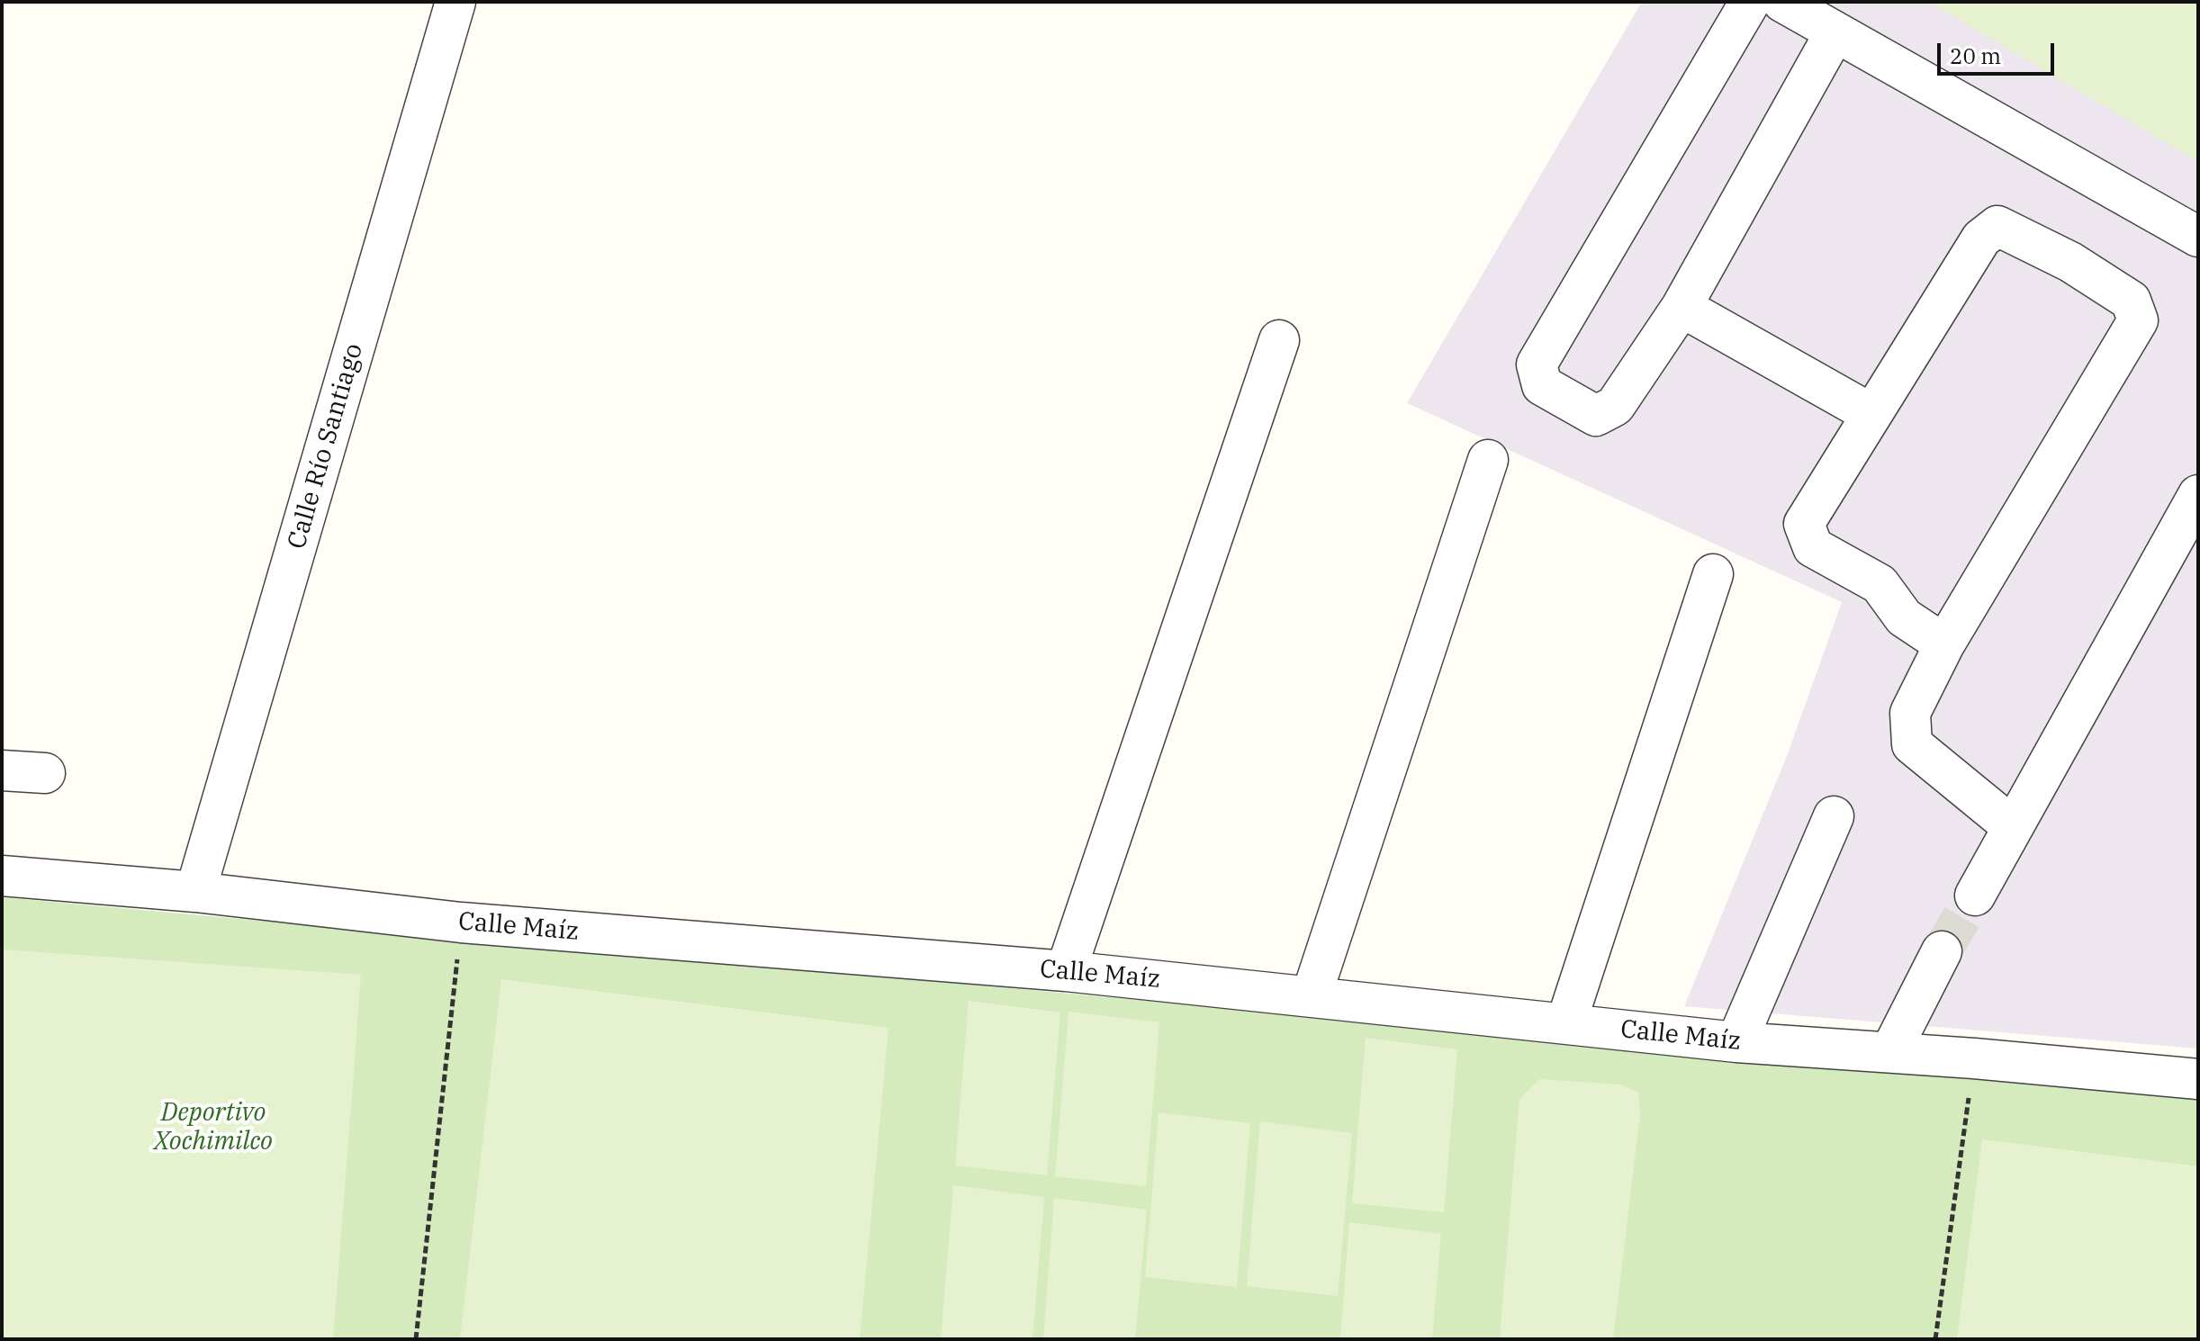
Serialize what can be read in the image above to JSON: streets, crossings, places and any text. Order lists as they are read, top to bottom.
{
  "streets": {
    "street": ["Calle Río Santiago", "Calle Maíz"]
  },
  "crossings": [
    ["Calle Río Santiago", "Calle Maíz"]
  ],
  "parks": ["Deportivo Xochimilco"],
  "scale_bar": "20 m"
}
